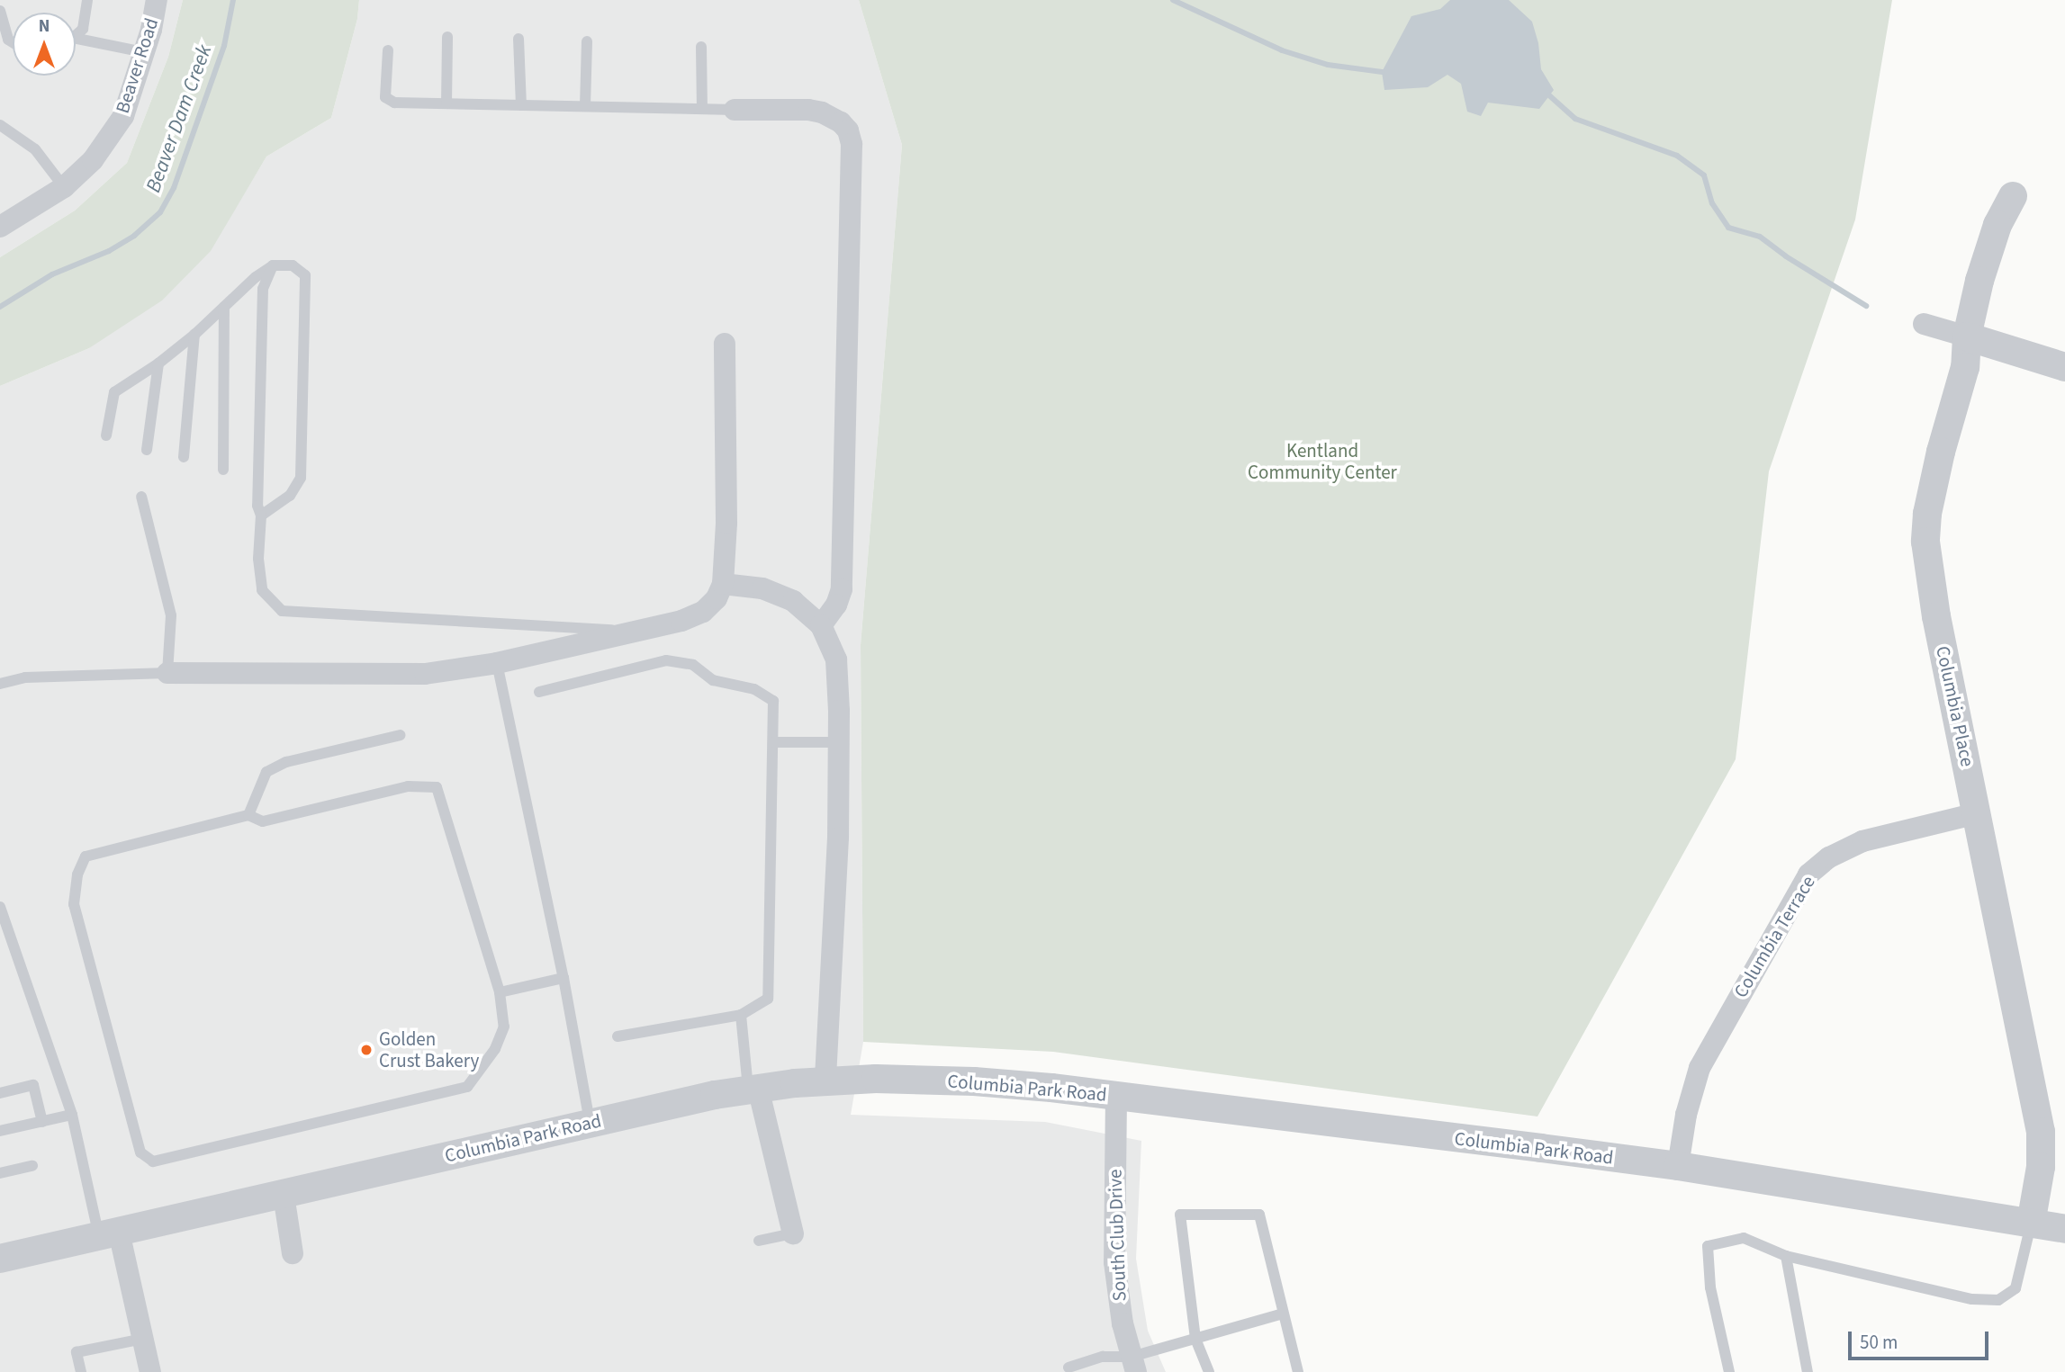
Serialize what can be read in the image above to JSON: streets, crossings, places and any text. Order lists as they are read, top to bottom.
{
  "streets": {
    "street": [
      "Beaver Road",
      "Columbia Place",
      "Columbia Terrace",
      "Columbia Park Road",
      "South Club Drive"
    ]
  },
  "crossings": [
    ["Columbia Place", "Columbia Terrace"],
    ["Columbia Place", "Columbia Park Road"],
    ["Columbia Terrace", "Columbia Park Road"],
    ["Columbia Park Road", "South Club Drive"]
  ],
  "water": ["Beaver Dam Creek"],
  "parks": ["Kentland Community Center"],
  "places": ["Golden Crust Bakery"],
  "scale_bar": "50 m",
  "north": "top"
}
